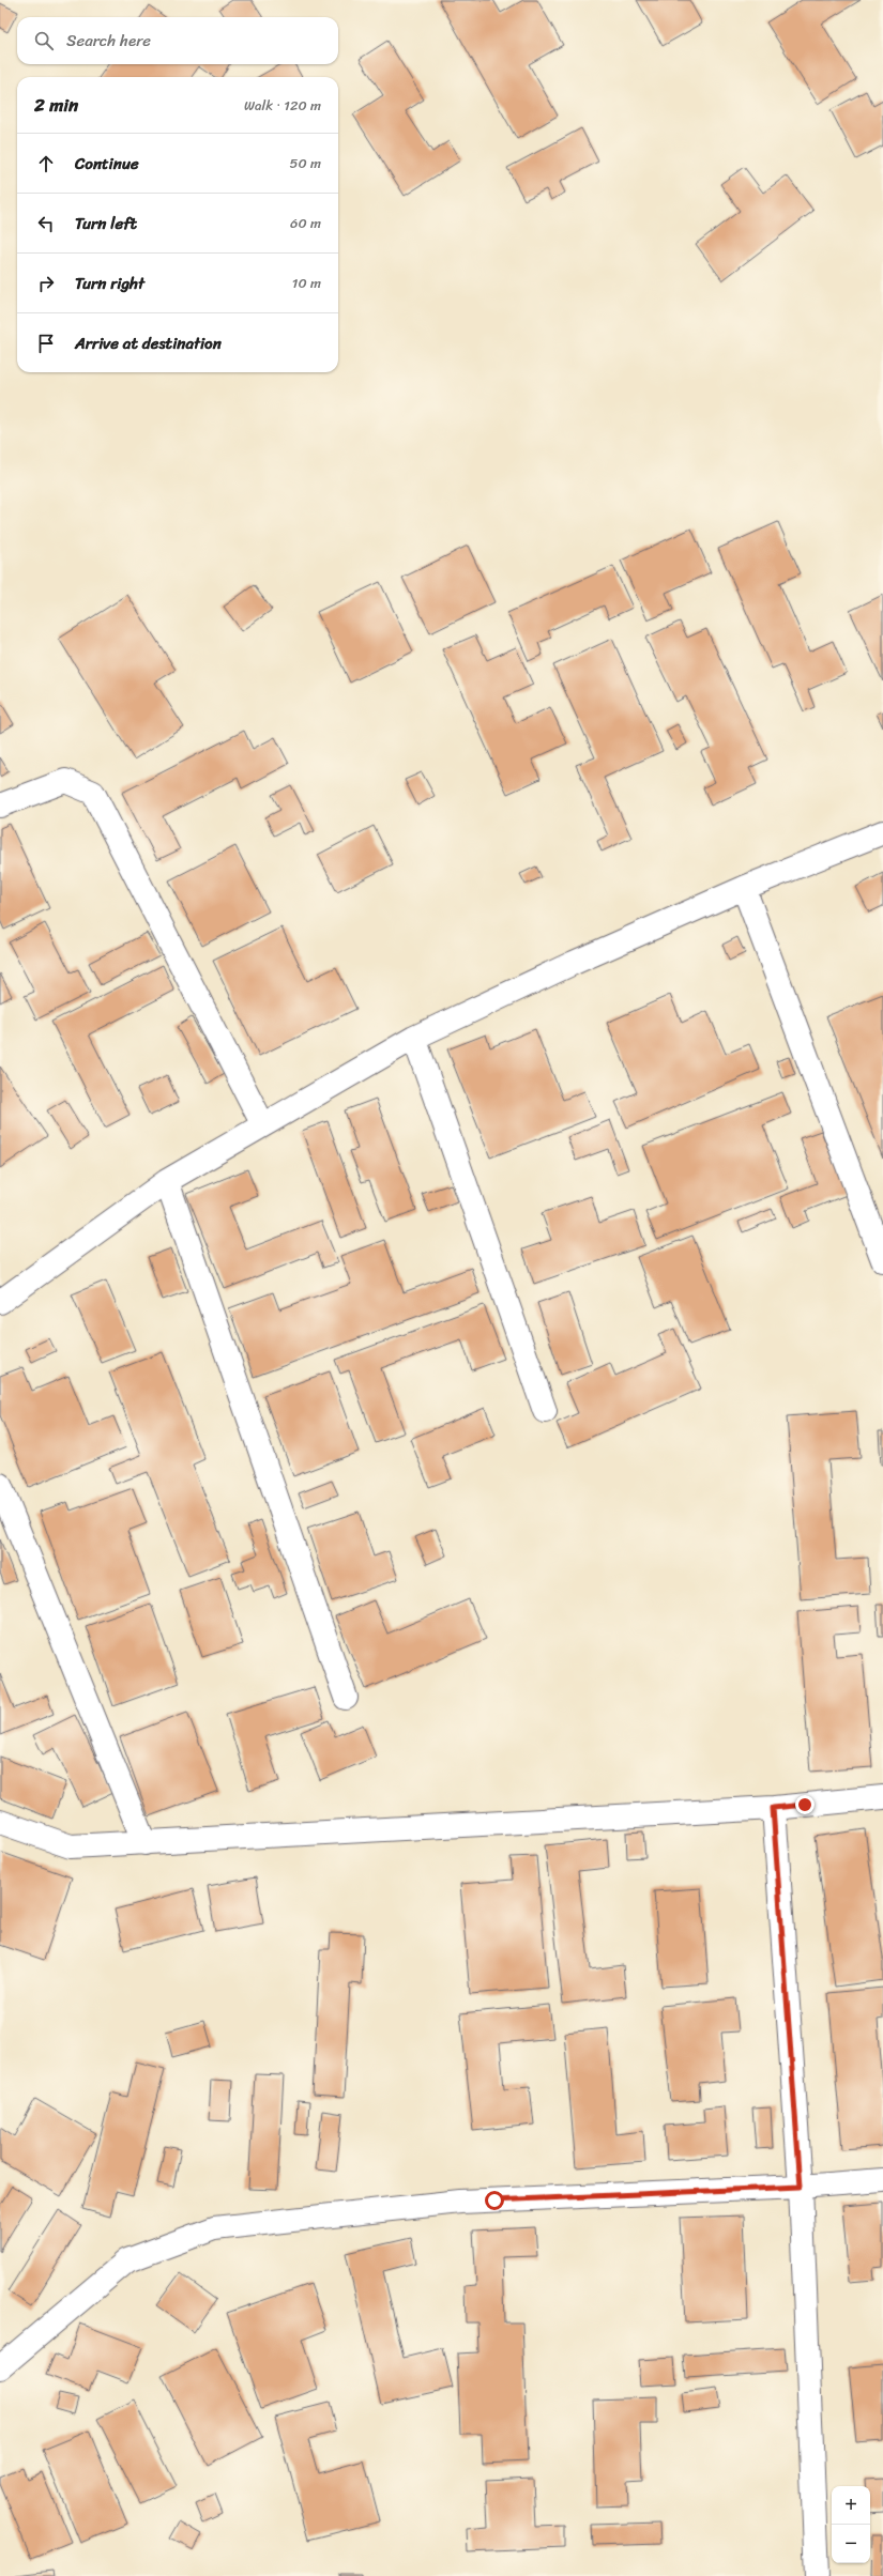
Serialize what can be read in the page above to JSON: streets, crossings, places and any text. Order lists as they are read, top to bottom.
{
  "page": {
    "search": "Search here",
    "heading": ["2 min", "Walk · 120 m"],
    "list": [
      ["Continue", "50 m"],
      ["Turn left", "60 m"],
      ["Turn right", "10 m"],
      "Arrive at destination"
    ],
    "map_buttons": ["+", "−"]
  }
}
